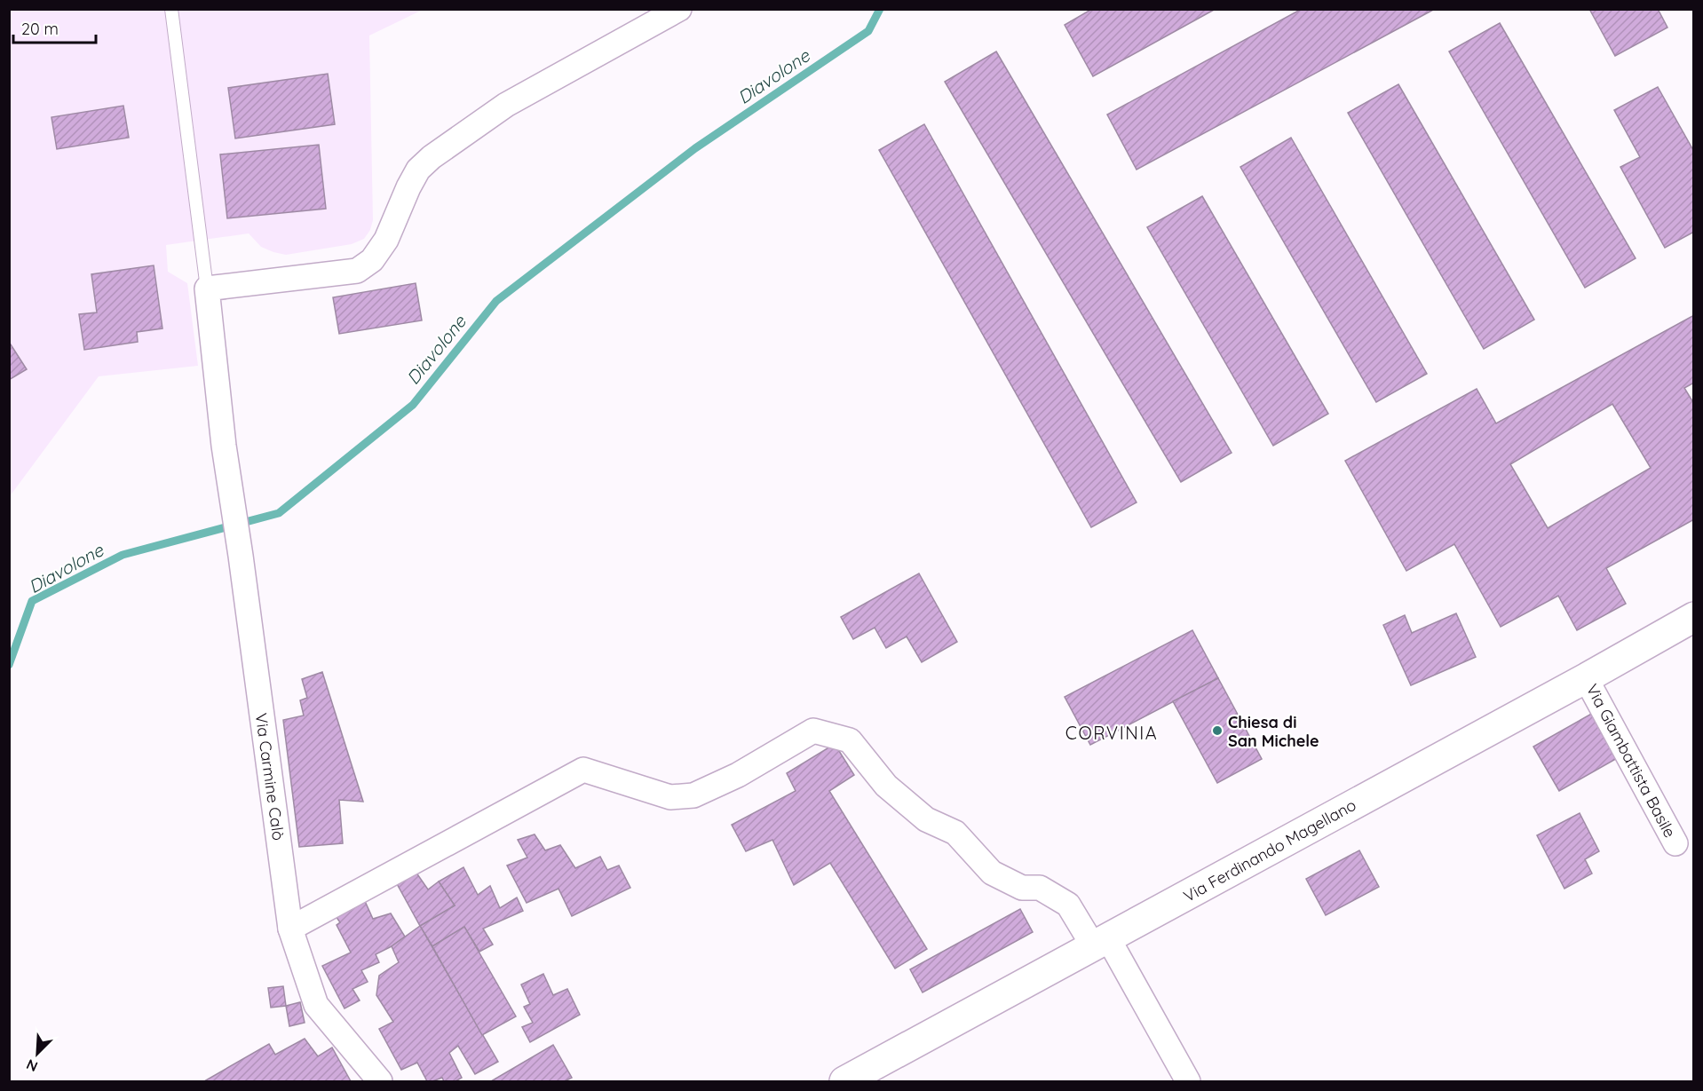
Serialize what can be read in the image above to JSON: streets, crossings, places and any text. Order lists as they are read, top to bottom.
{
  "streets": {
    "street": ["Via Giambattista Basile", "Via Carmine Calò", "Via Ferdinando Magellano"]
  },
  "crossings": [
    ["Via Giambattista Basile", "Via Ferdinando Magellano"]
  ],
  "districts": ["CORVINIA"],
  "water": ["Diavolone"],
  "places": ["Chiesa di San Michele"],
  "scale_bar": "20 m",
  "north": "bottom left"
}
